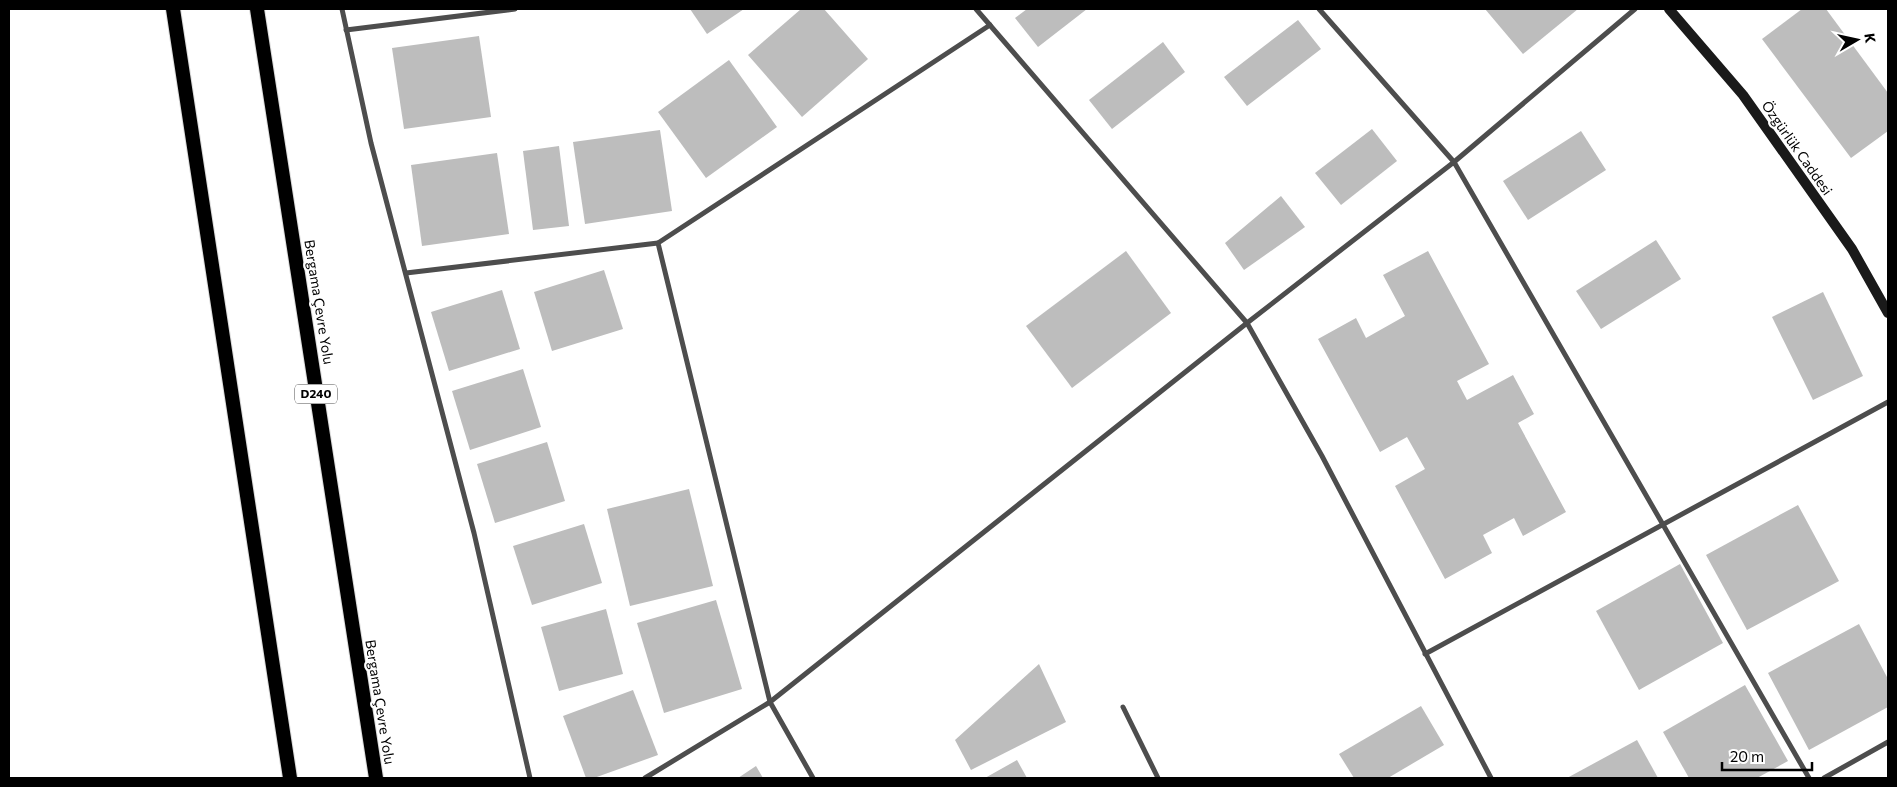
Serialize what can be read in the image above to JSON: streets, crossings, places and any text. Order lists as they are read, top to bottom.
{
  "streets": {
    "highway": ["Bergama Çevre Yolu", "D240"],
    "main road": ["Özgürlük Caddesi"]
  },
  "scale_bar": "20 m",
  "north": "right"
}
